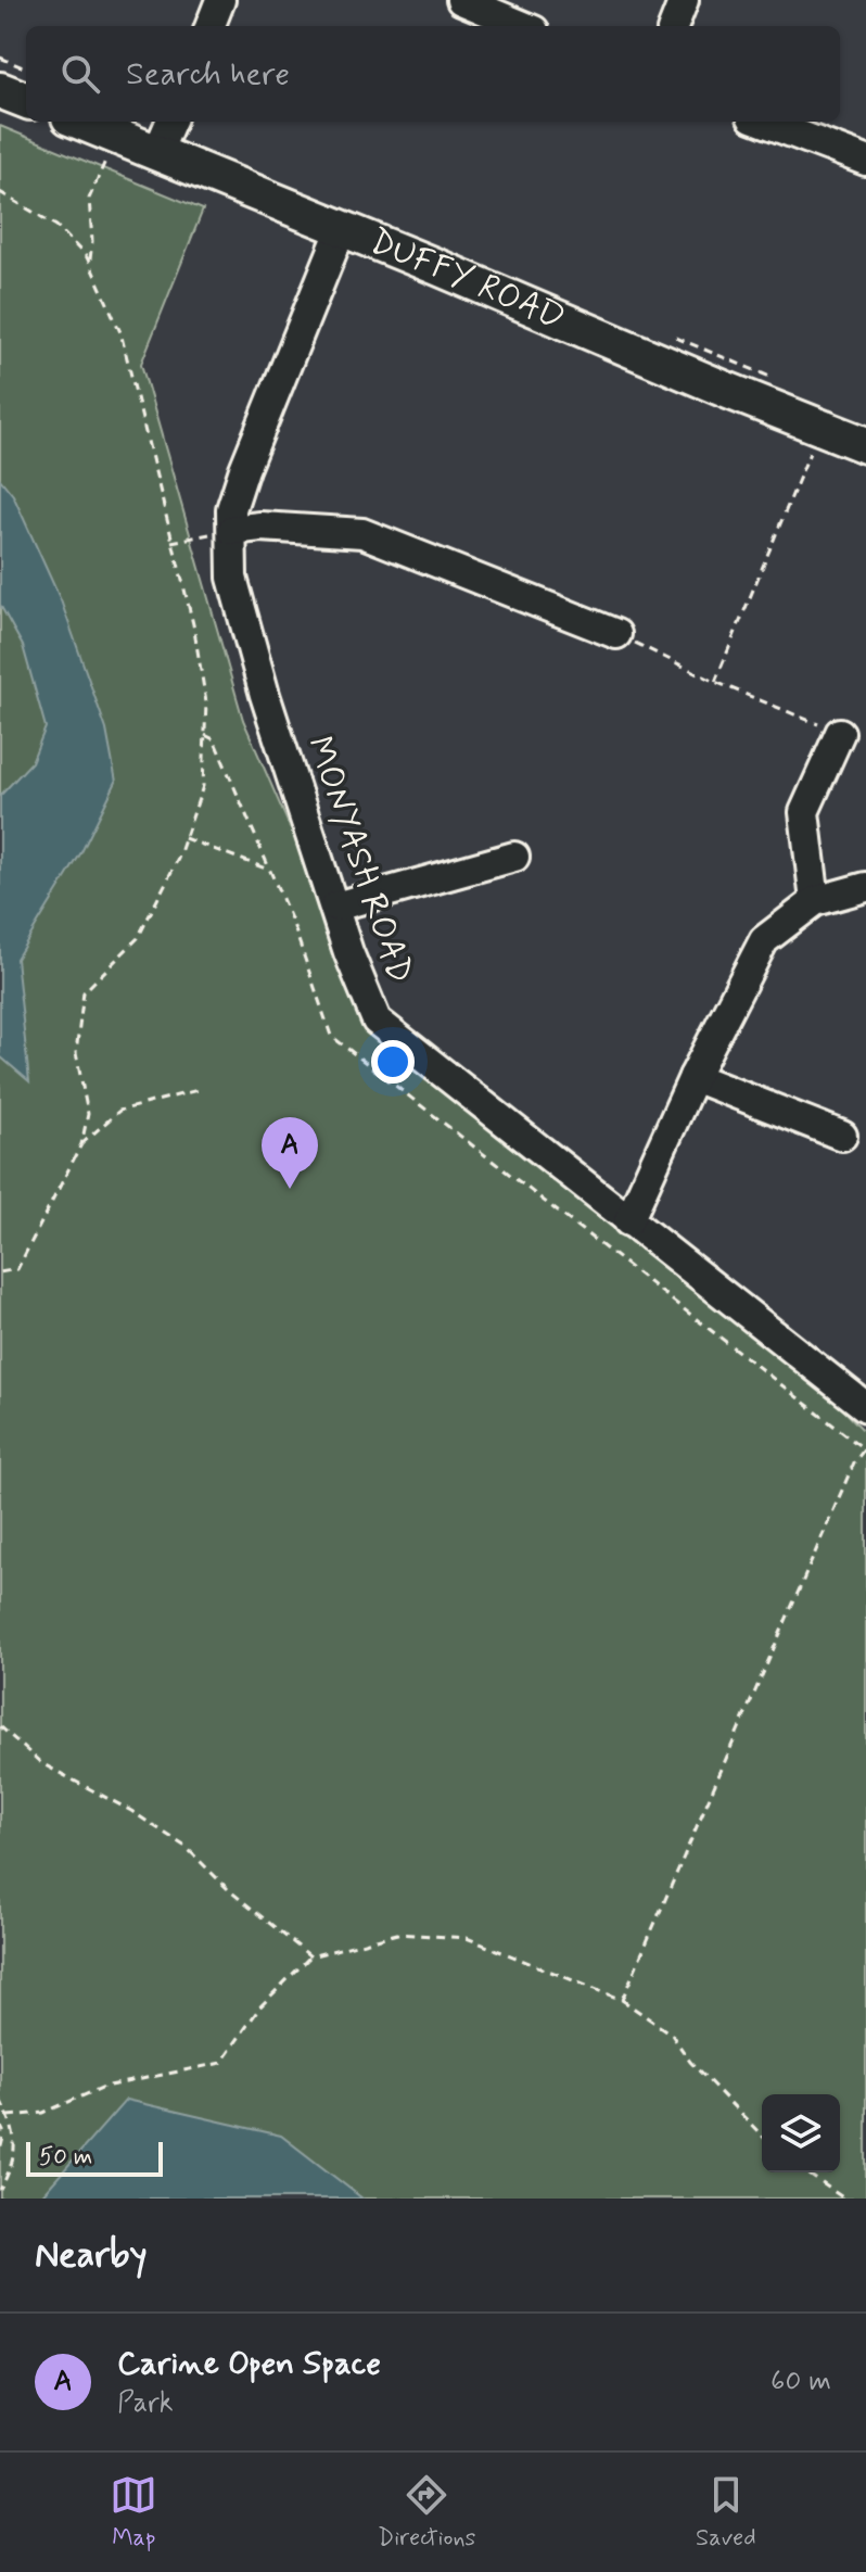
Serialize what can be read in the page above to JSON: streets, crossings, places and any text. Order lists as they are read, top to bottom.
{
  "streets": {
    "main road": ["DUFFY ROAD"],
    "street": ["MONYASH ROAD"]
  },
  "crossings": [
    ["DUFFY ROAD", "MONYASH ROAD"]
  ],
  "scale_bar": "50 m",
  "page": {
    "search": "Search here",
    "pins": "A",
    "scale": "50 m",
    "heading": "Nearby",
    "list": [
      {
        "mark": "A",
        "name": "Carine Open Space",
        "note": "Park",
        "value": "60 m"
      }
    ],
    "nav": ["Map", "Directions", "Saved"]
  }
}
